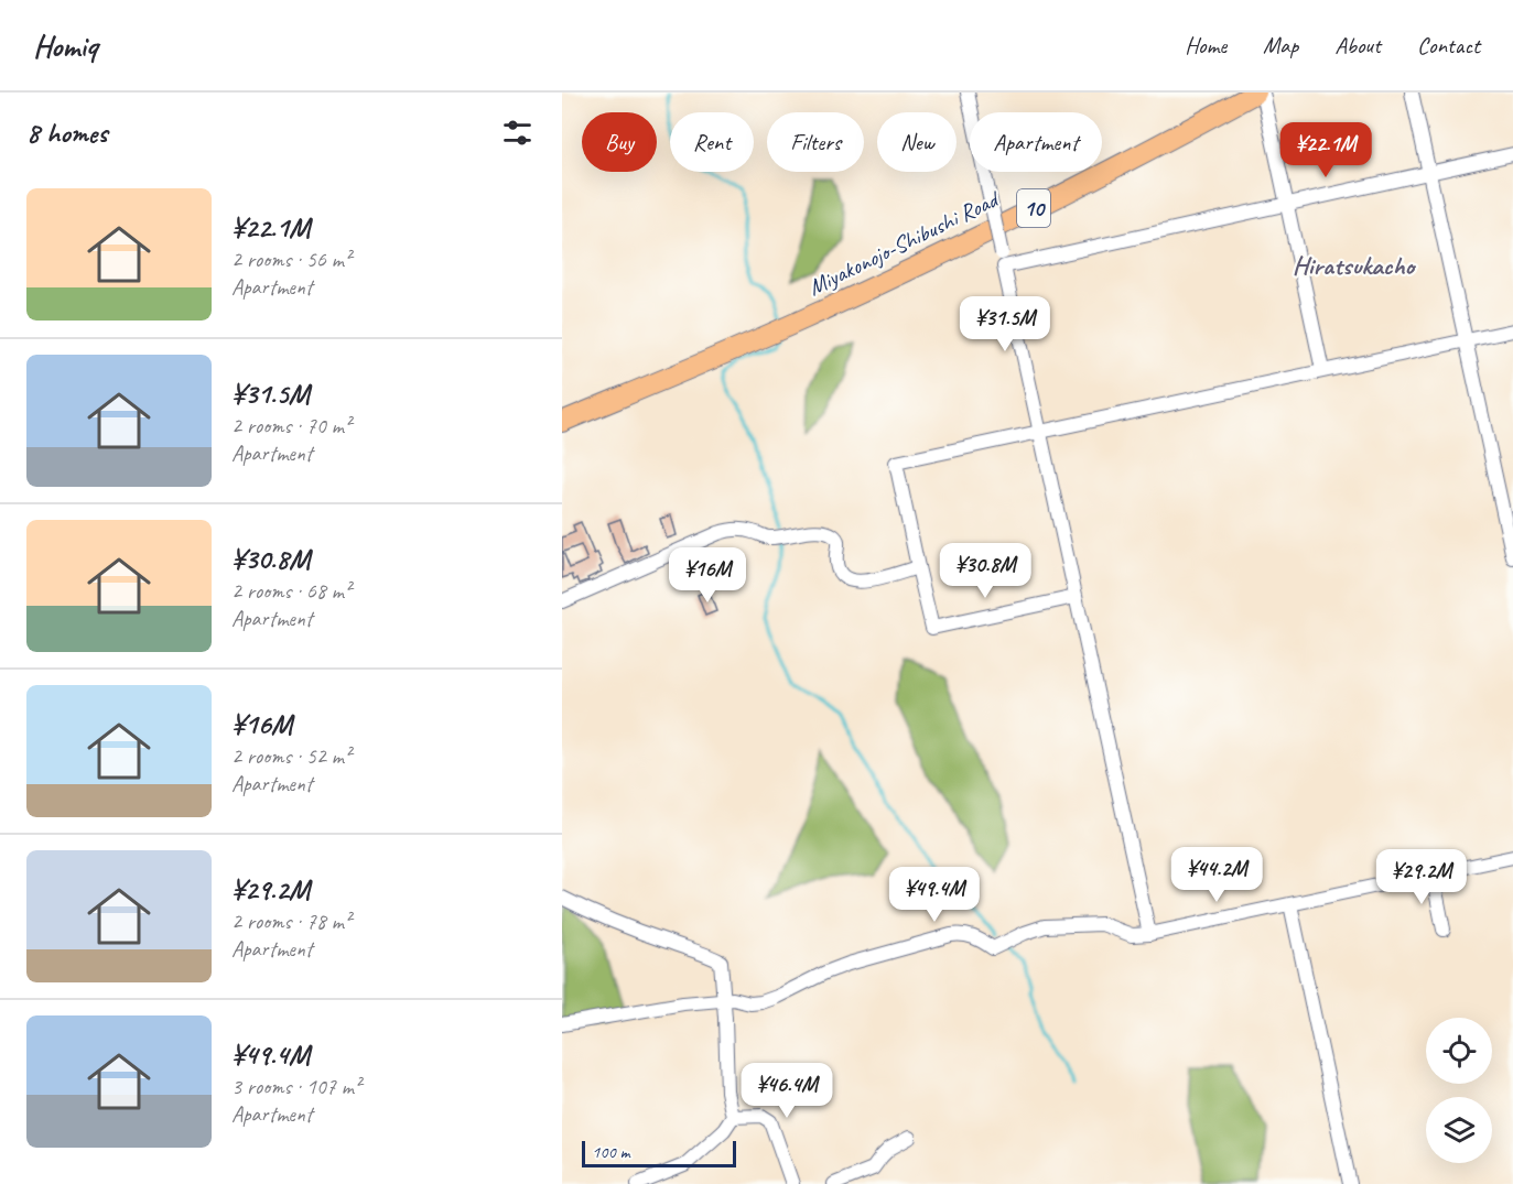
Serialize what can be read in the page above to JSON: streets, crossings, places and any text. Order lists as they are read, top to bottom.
{
  "streets": {
    "highway": ["10", "Miyakonojo-Shibushi Road"]
  },
  "districts": ["Hiratsukacho"],
  "scale_bar": "100 m",
  "page": {
    "header": "Homiq",
    "nav": [
      "Home",
      "Map",
      "About",
      "Contact"
    ],
    "heading": "8 homes",
    "chip": [
      "Buy",
      "Rent",
      "Filters",
      "New",
      "Apartment"
    ],
    "price": [
      "¥22.1M",
      "¥31.5M",
      "¥30.8M",
      "¥16M",
      "¥44.2M",
      "¥29.2M",
      "¥49.4M",
      "¥46.4M"
    ],
    "list": [
      {
        "name": "¥22.1M",
        "note": "2 rooms · 56 m² · Apartment"
      },
      {
        "name": "¥31.5M",
        "note": "2 rooms · 70 m² · Apartment"
      },
      {
        "name": "¥30.8M",
        "note": "2 rooms · 68 m² · Apartment"
      },
      {
        "name": "¥16M",
        "note": "2 rooms · 52 m² · Apartment"
      },
      {
        "name": "¥29.2M",
        "note": "2 rooms · 78 m² · Apartment"
      },
      {
        "name": "¥49.4M",
        "note": "3 rooms · 107 m² · Apartment"
      }
    ],
    "scale": "100 m"
  }
}
